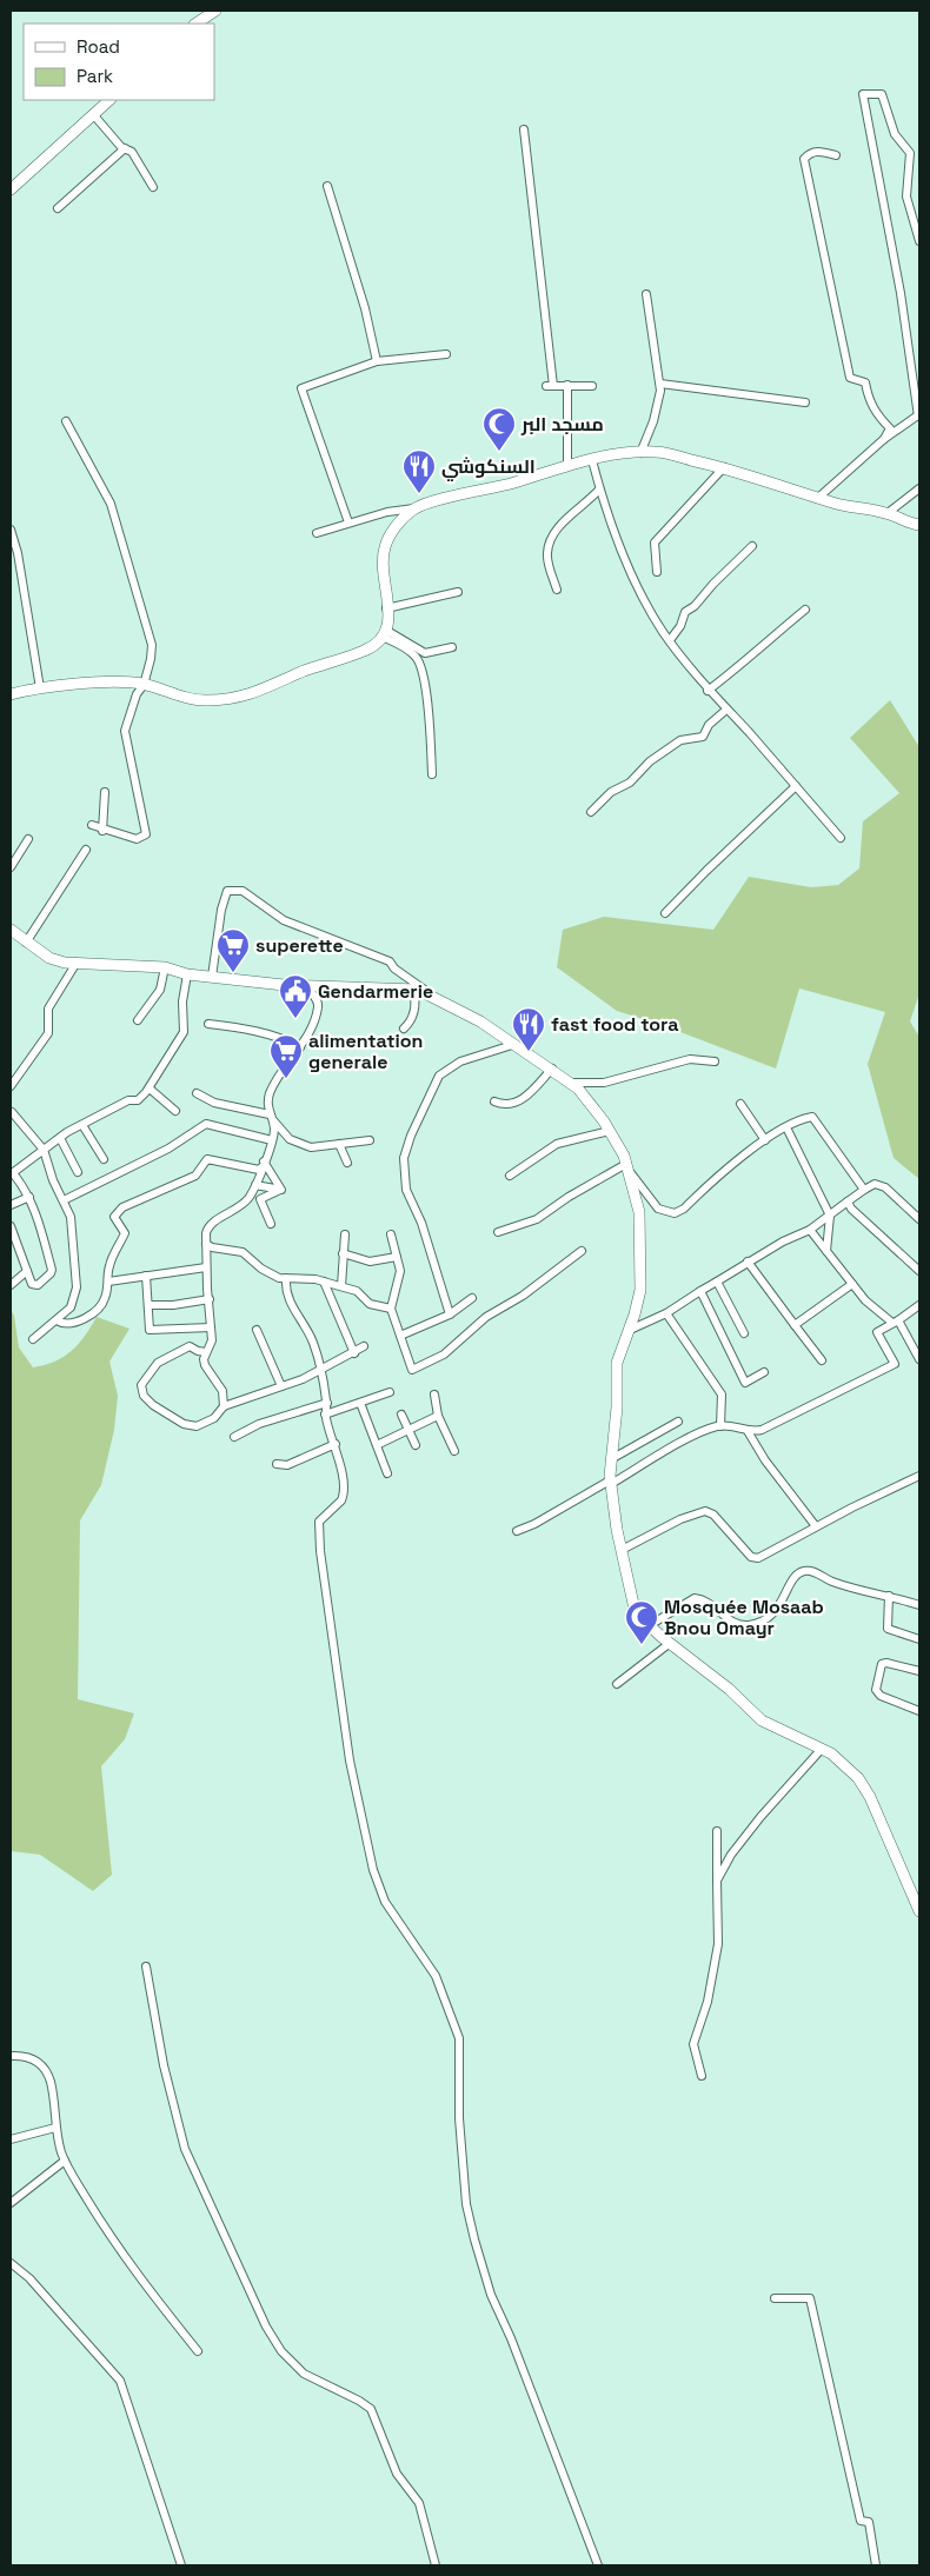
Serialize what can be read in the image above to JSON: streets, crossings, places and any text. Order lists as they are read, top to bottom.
{
  "places": {
    "mosque": ["مسجد البر", "Mosquée Mosaab Bnou Omayr"],
    "restaurant": ["السنكوشي", "fast food tora"],
    "supermarket": ["superette", "alimentation generale"],
    "public building": ["Gendarmerie"]
  },
  "legend": ["Road", "Park"]
}
